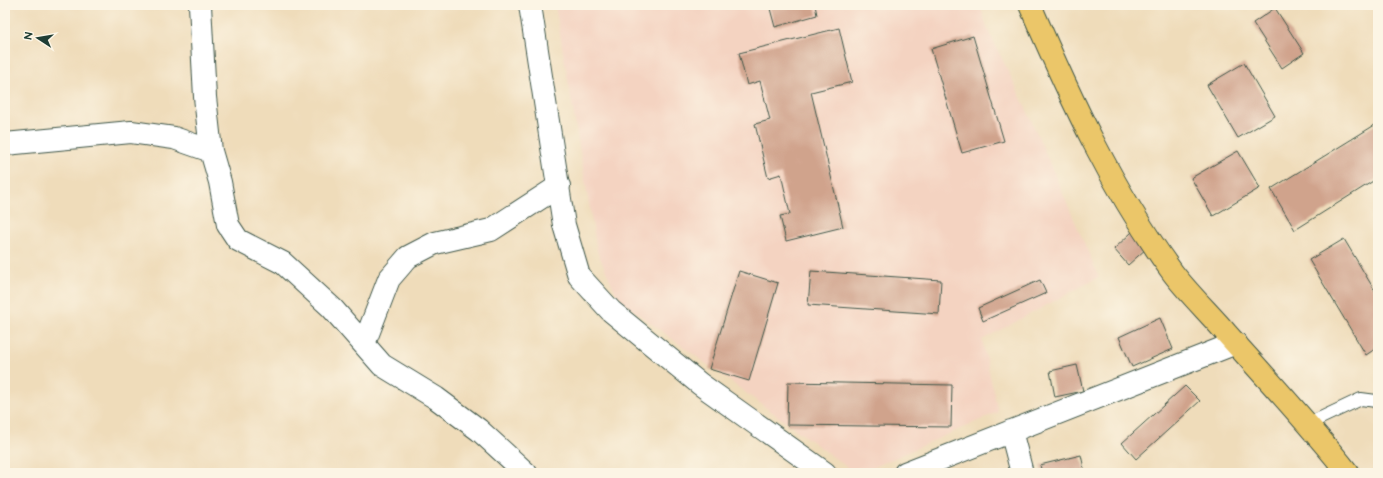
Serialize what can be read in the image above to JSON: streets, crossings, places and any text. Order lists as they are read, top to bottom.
{
  "north": "left"
}
